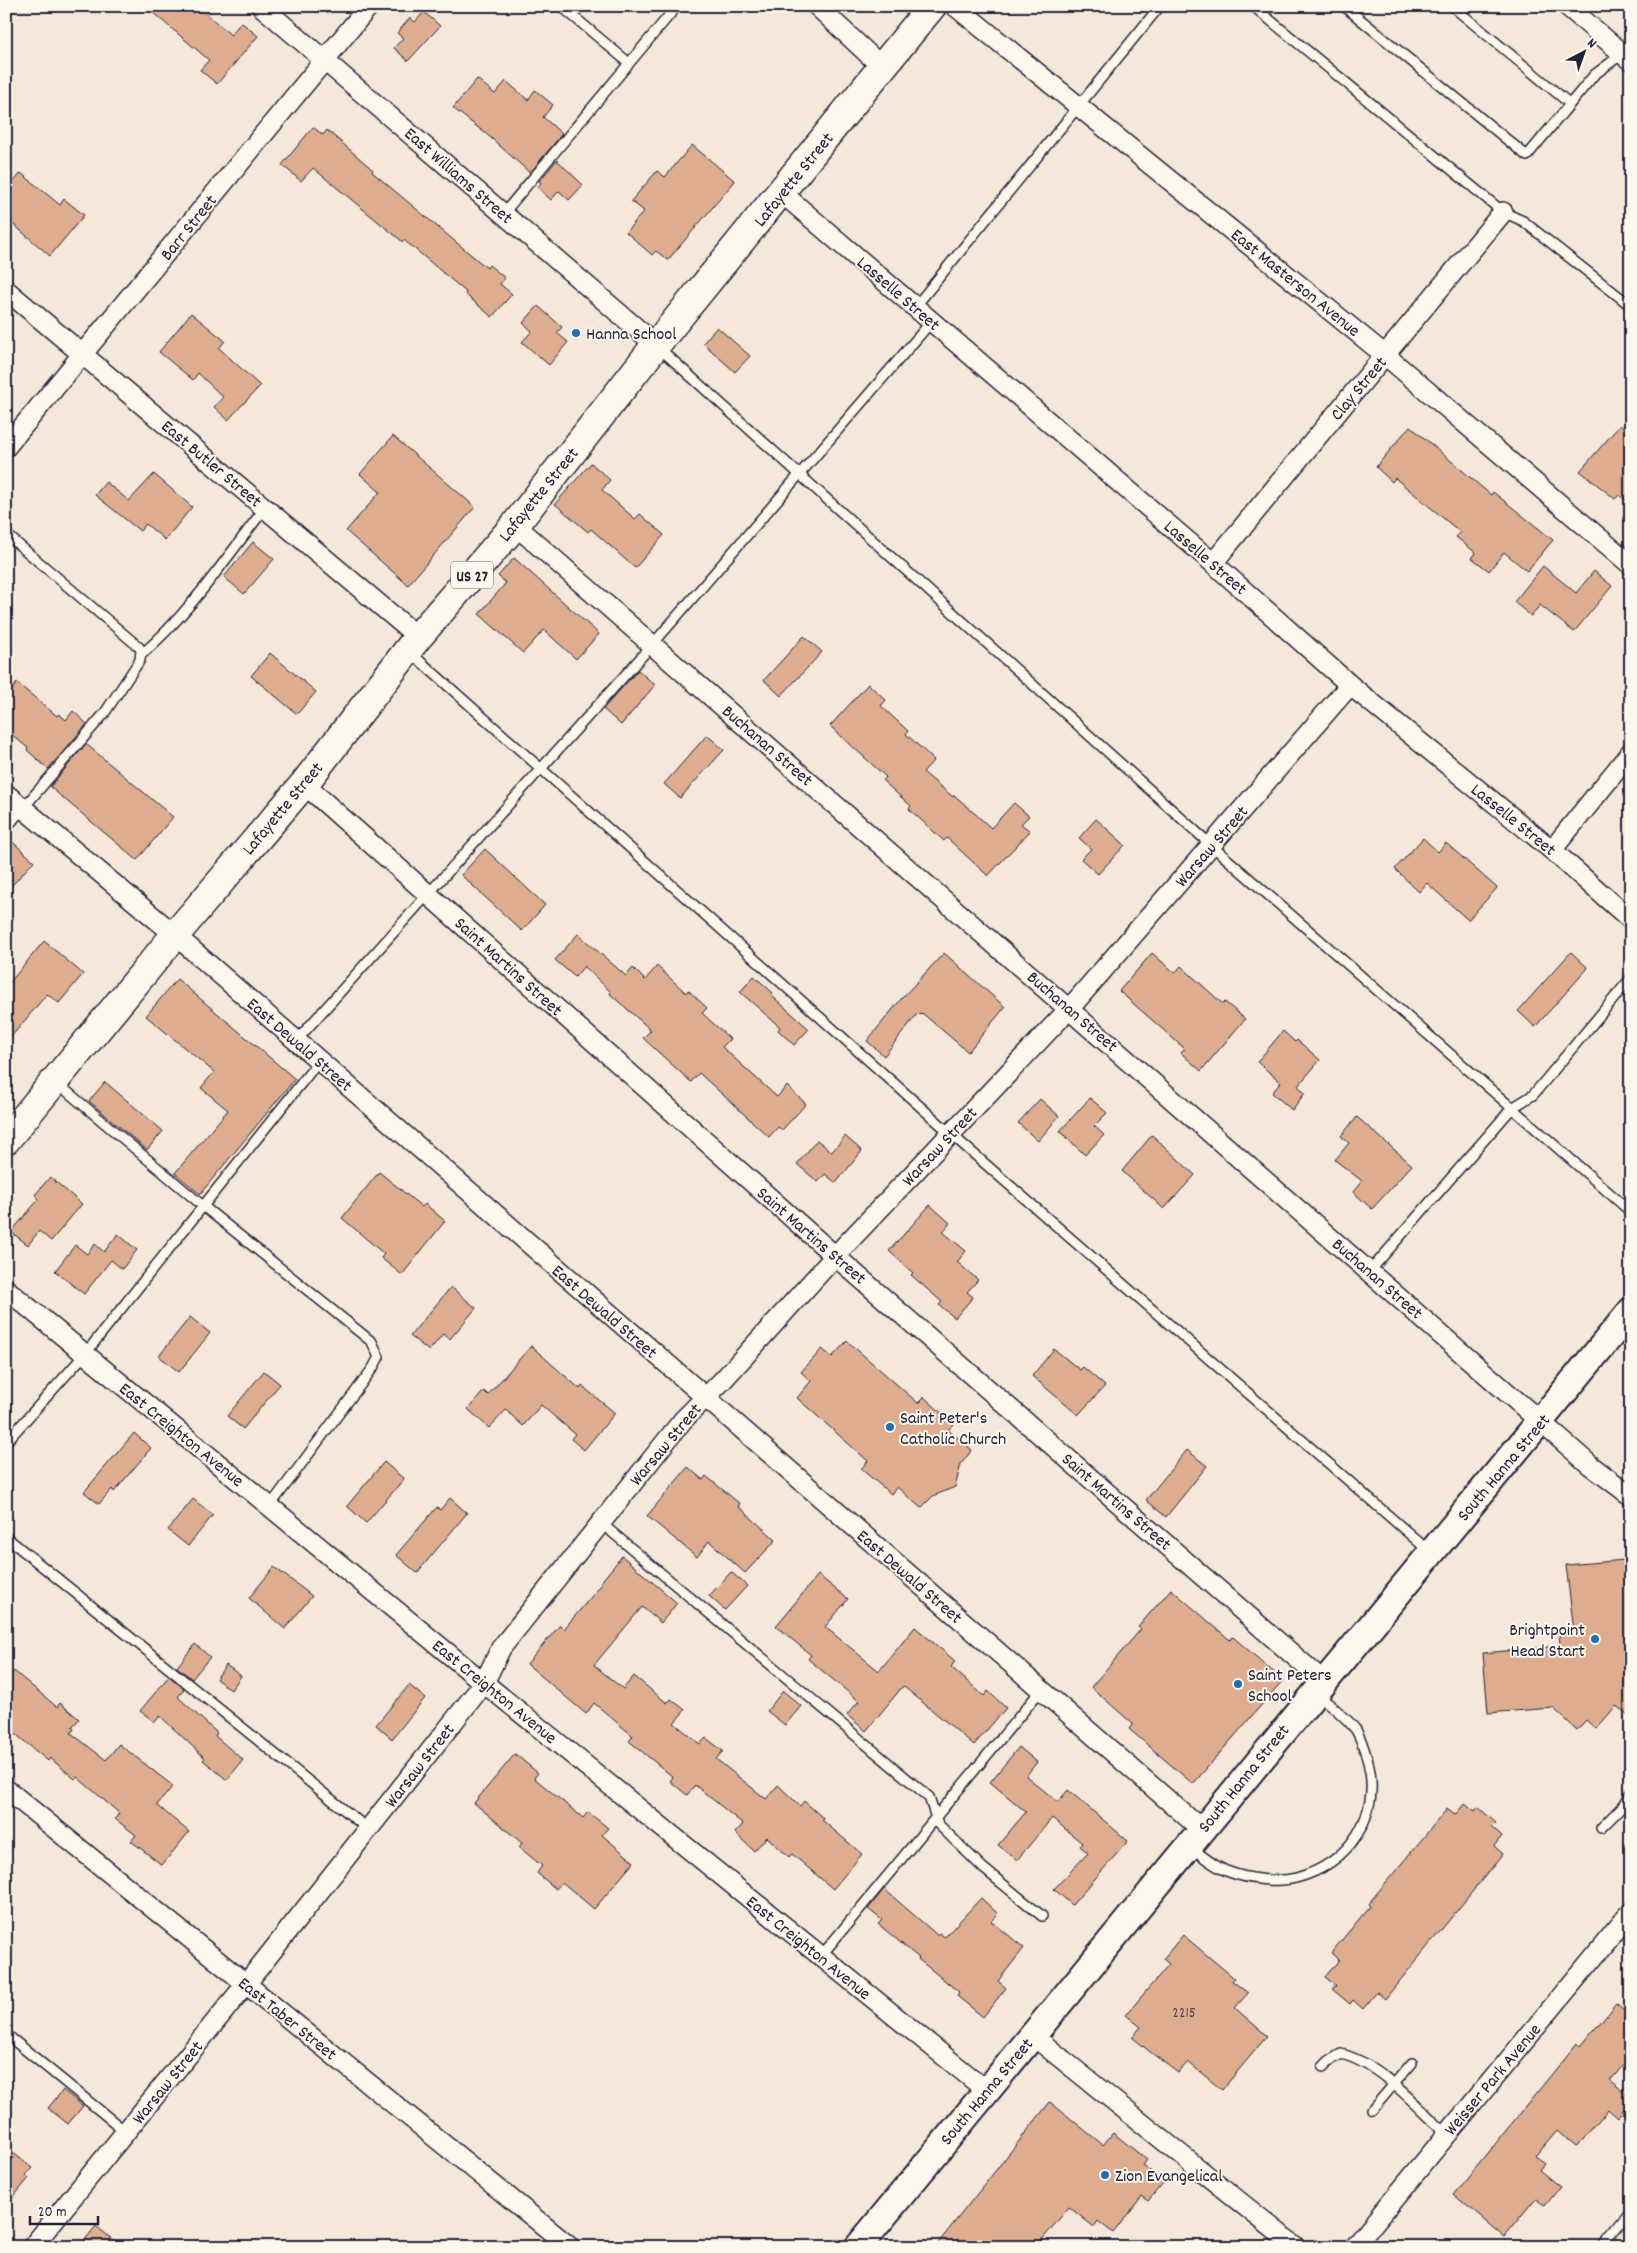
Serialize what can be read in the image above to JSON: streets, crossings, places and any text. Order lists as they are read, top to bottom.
{
  "streets": {
    "highway": ["Lafayette Street", "US 27"],
    "street": [
      "East Williams Street",
      "Barr Street",
      "East Masterson Avenue",
      "Lasselle Street",
      "Clay Street",
      "East Butler Street",
      "Buchanan Street",
      "Warsaw Street",
      "Saint Martins Street",
      "East Dewald Street",
      "East Creighton Avenue",
      "South Hanna Street",
      "East Taber Street",
      "Weisser Park Avenue"
    ]
  },
  "crossings": [
    ["East Williams Street", "Lafayette Street"],
    ["East Williams Street", "Barr Street"],
    ["Lafayette Street", "Lasselle Street"],
    ["Lafayette Street", "East Butler Street"],
    ["Lafayette Street", "Buchanan Street"],
    ["Lafayette Street", "Saint Martins Street"],
    ["Lafayette Street", "East Dewald Street"],
    ["Barr Street", "East Butler Street"],
    ["East Masterson Avenue", "Clay Street"],
    ["Lasselle Street", "Clay Street"],
    ["Lasselle Street", "Warsaw Street"],
    ["Buchanan Street", "Warsaw Street"],
    ["Buchanan Street", "South Hanna Street"],
    ["Warsaw Street", "Saint Martins Street"],
    ["Warsaw Street", "East Dewald Street"],
    ["Warsaw Street", "East Creighton Avenue"],
    ["Warsaw Street", "East Taber Street"],
    ["Saint Martins Street", "South Hanna Street"],
    ["East Dewald Street", "South Hanna Street"],
    ["East Creighton Avenue", "South Hanna Street"]
  ],
  "places": [
    "Hanna School",
    "Saint Peter's Catholic Church",
    "Brightpoint Head Start",
    "Saint Peters School",
    "Zion Evangelical"
  ],
  "house_numbers": ["2215"],
  "scale_bar": "20 m",
  "north": "top right"
}
